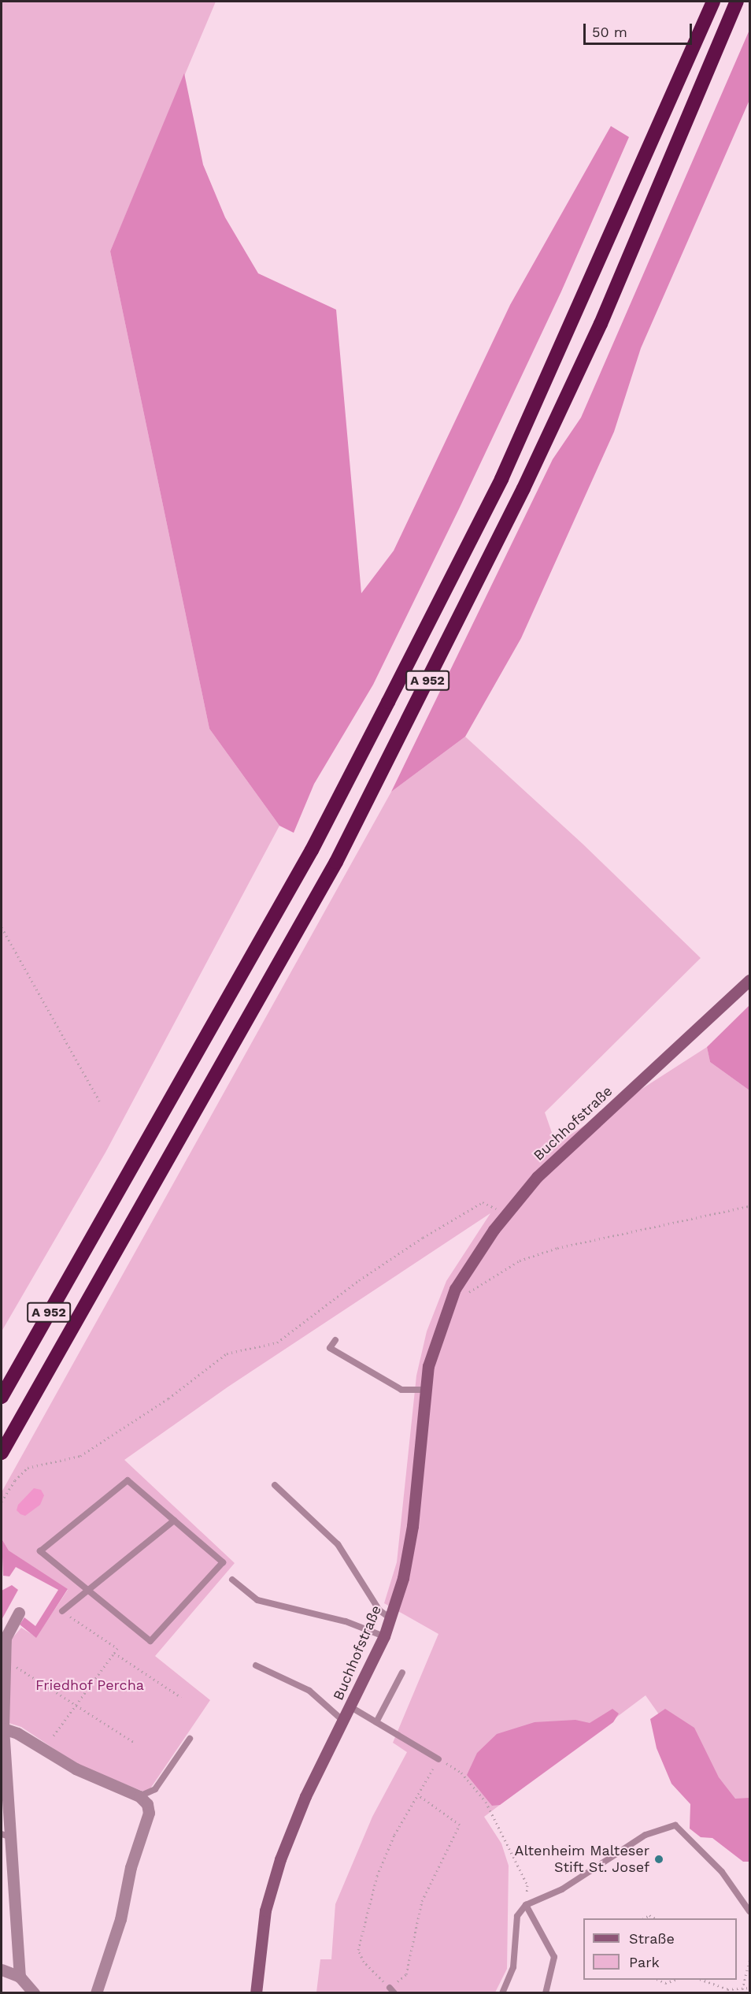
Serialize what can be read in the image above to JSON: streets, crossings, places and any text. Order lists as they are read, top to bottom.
{
  "streets": {
    "highway": ["A 952"],
    "main road": ["Buchhofstraße"]
  },
  "parks": ["Friedhof Percha"],
  "places": ["Altenheim Malteser Stift St. Josef"],
  "legend": ["Straße", "Park"],
  "scale_bar": "50 m"
}
